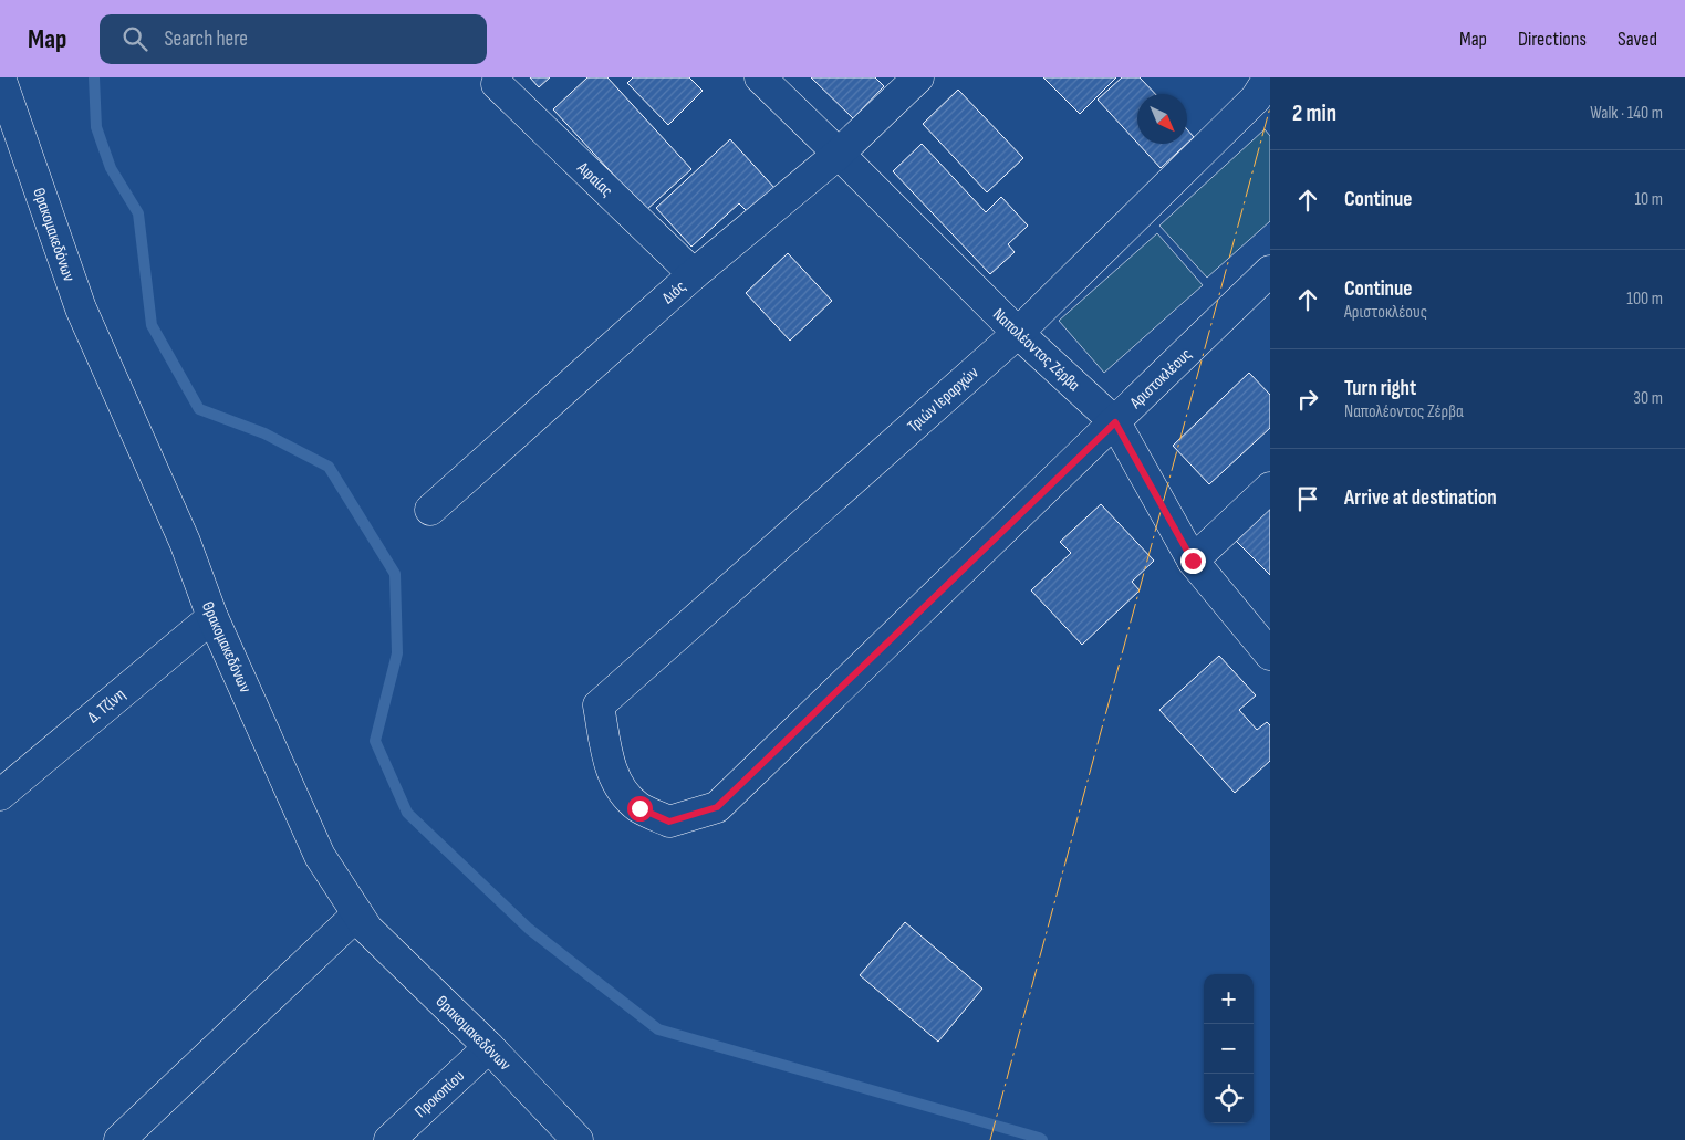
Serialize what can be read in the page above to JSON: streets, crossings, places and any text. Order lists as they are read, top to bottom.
{
  "streets": {
    "street": [
      "Αφαίας",
      "Θρακομακεδόνων",
      "Διός",
      "Ναπολέοντος Ζέρβα",
      "Αριστοκλέους",
      "Τριών Ιεραρχών",
      "Δ. Τζίνη",
      "Προκοπίου"
    ]
  },
  "crossings": [
    ["Αφαίας", "Διός"],
    ["Θρακομακεδόνων", "Δ. Τζίνη"],
    ["Θρακομακεδόνων", "Προκοπίου"],
    ["Διός", "Ναπολέοντος Ζέρβα"],
    ["Ναπολέοντος Ζέρβα", "Αριστοκλέους"],
    ["Ναπολέοντος Ζέρβα", "Τριών Ιεραρχών"],
    ["Αριστοκλέους", "Τριών Ιεραρχών"]
  ],
  "north": "bottom right",
  "page": {
    "header": "Map",
    "search": "Search here",
    "nav": ["Map", "Directions", "Saved"],
    "heading": ["2 min", "Walk · 140 m"],
    "list": [
      ["Continue", "10 m"],
      ["Continue", "Αριστοκλέους", "100 m"],
      ["Turn right", "Ναπολέοντος Ζέρβα", "30 m"],
      "Arrive at destination"
    ],
    "map_buttons": ["+", "−"]
  }
}
